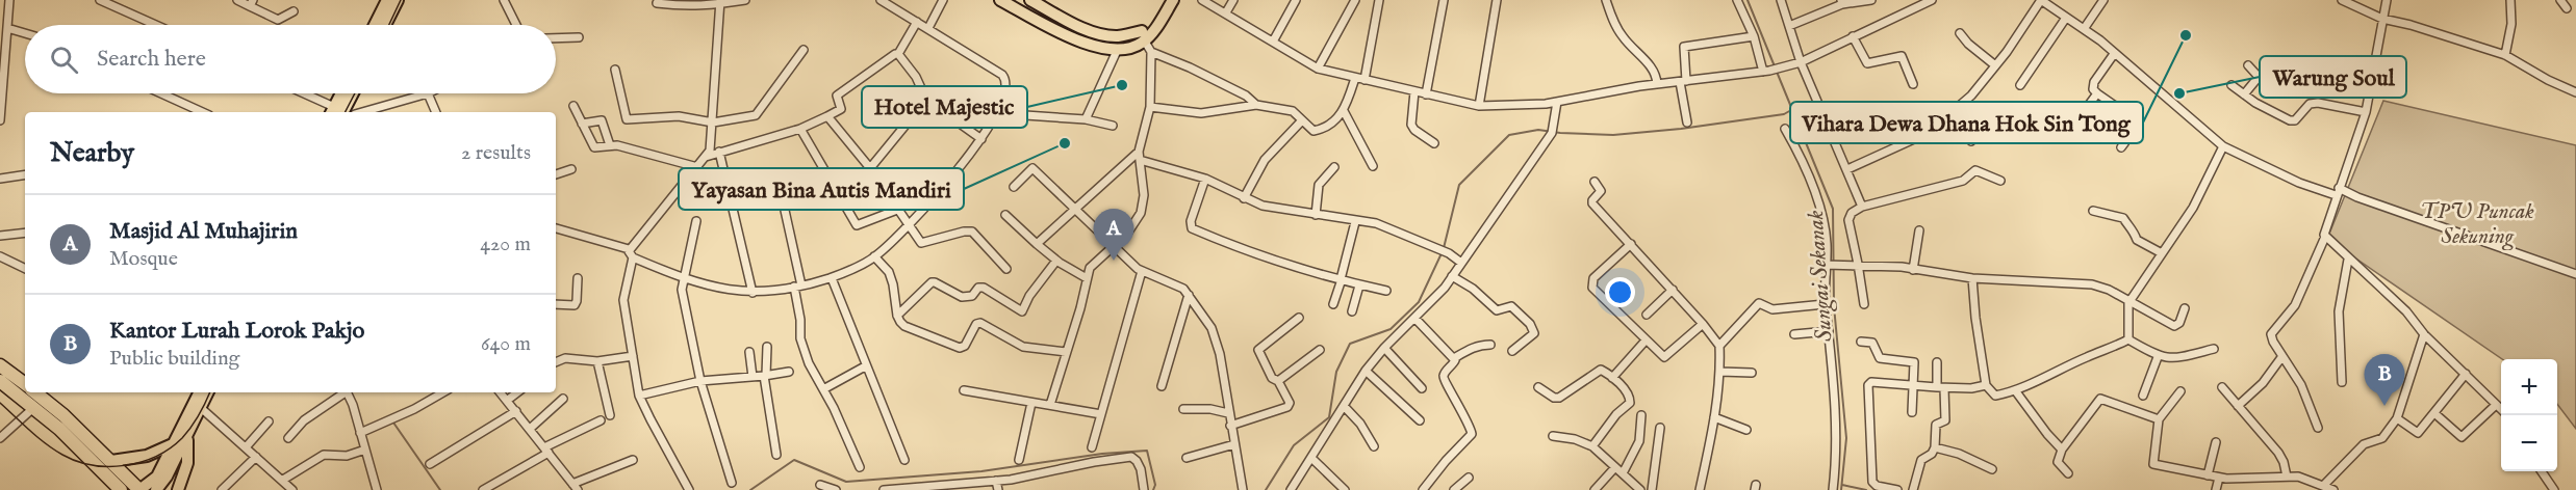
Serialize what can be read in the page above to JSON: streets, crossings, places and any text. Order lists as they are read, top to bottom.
{
  "water": ["Sungai Sekanak"],
  "parks": ["TPU Puncak Sekuning"],
  "places": [
    "Vihara Dewa Dhana Hok Sin Tong",
    "Hotel Majestic",
    "Warung Soul",
    "Yayasan Bina Autis Mandiri"
  ],
  "page": {
    "search": "Search here",
    "heading": ["Nearby", "2 results"],
    "list": [
      {
        "mark": "A",
        "name": "Masjid Al Muhajirin",
        "note": "Mosque",
        "value": "420 m"
      },
      {
        "mark": "B",
        "name": "Kantor Lurah Lorok Pakjo",
        "note": "Public building",
        "value": "640 m"
      }
    ],
    "pins": ["A", "B"],
    "map_buttons": ["+", "−"]
  }
}
